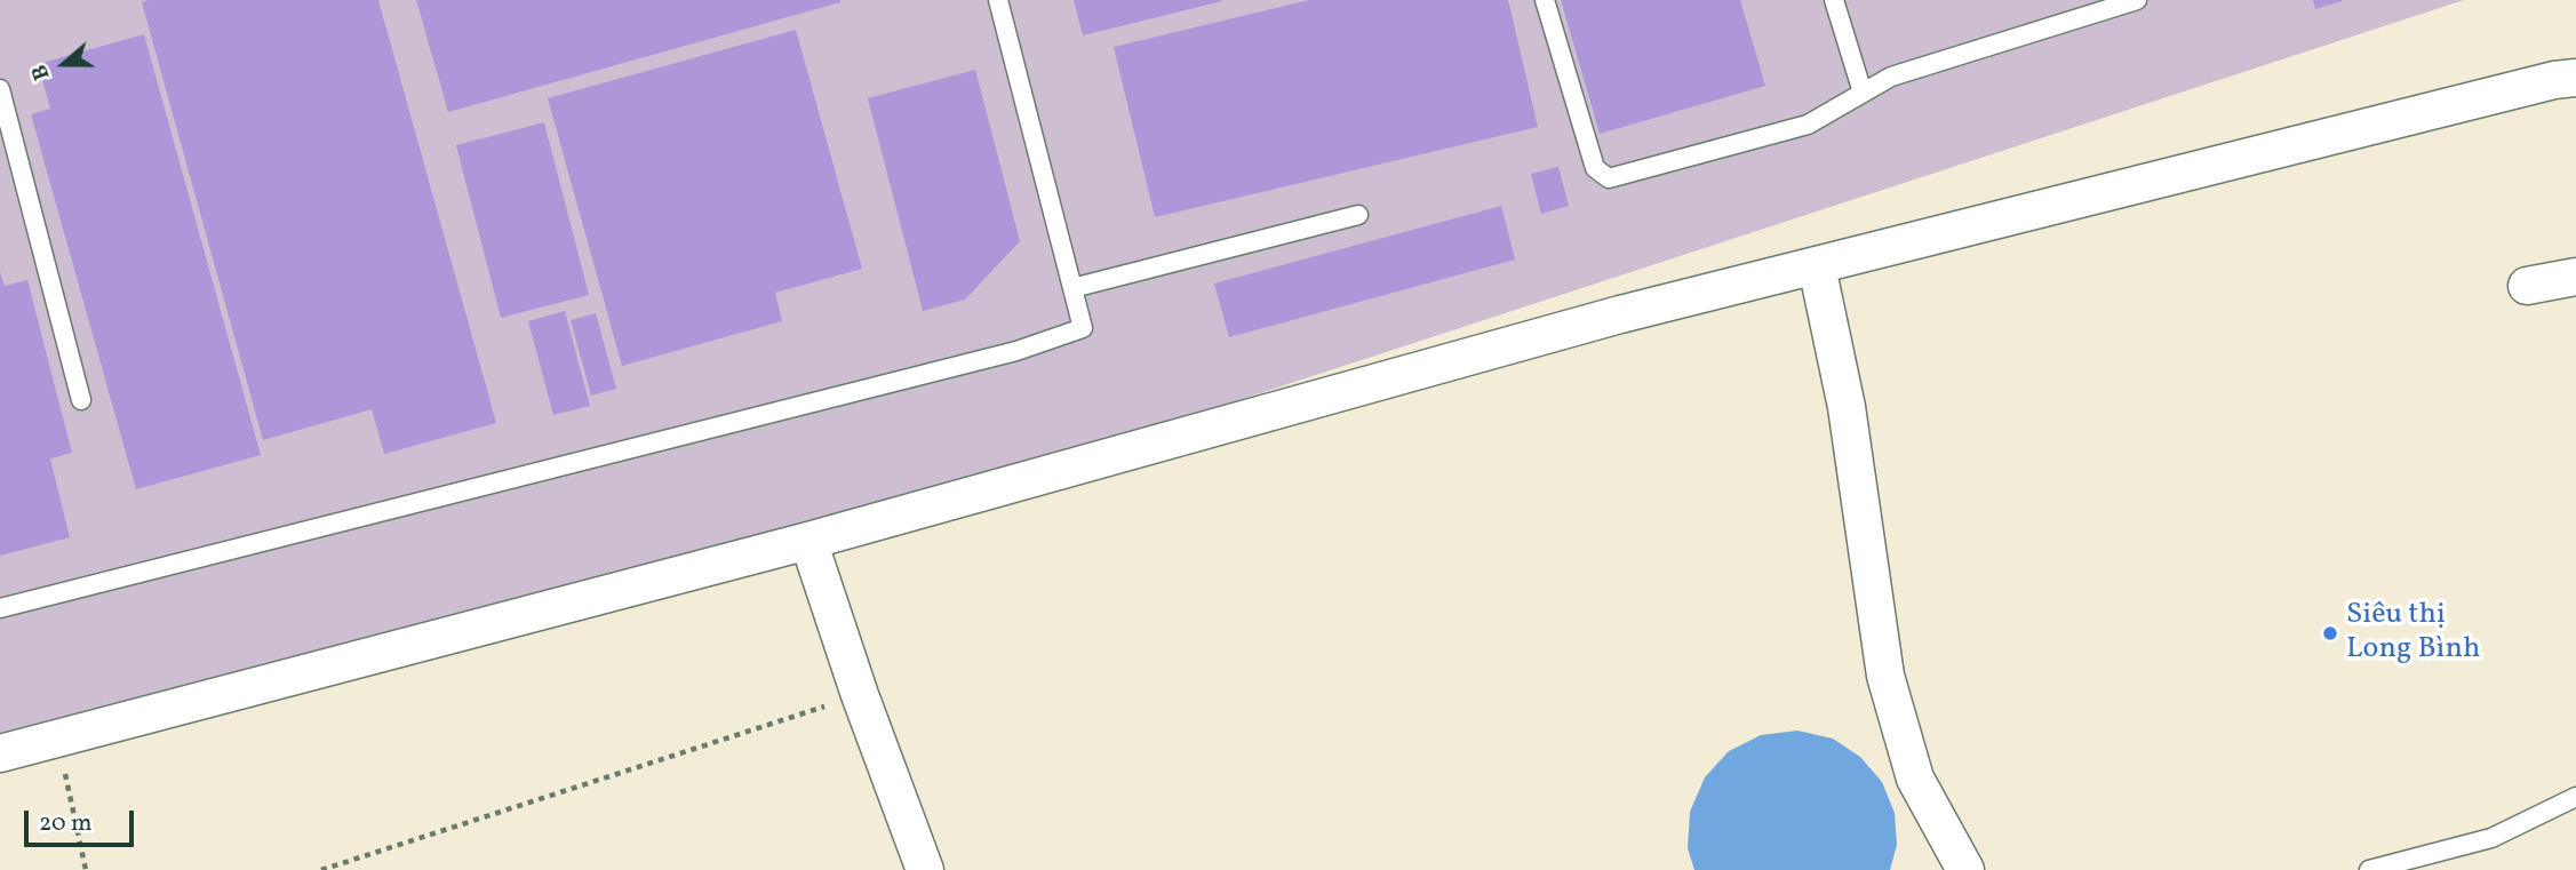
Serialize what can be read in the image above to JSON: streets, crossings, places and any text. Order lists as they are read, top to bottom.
{
  "places": ["Siêu thị Long Bình"],
  "scale_bar": "20 m",
  "north": "left"
}
